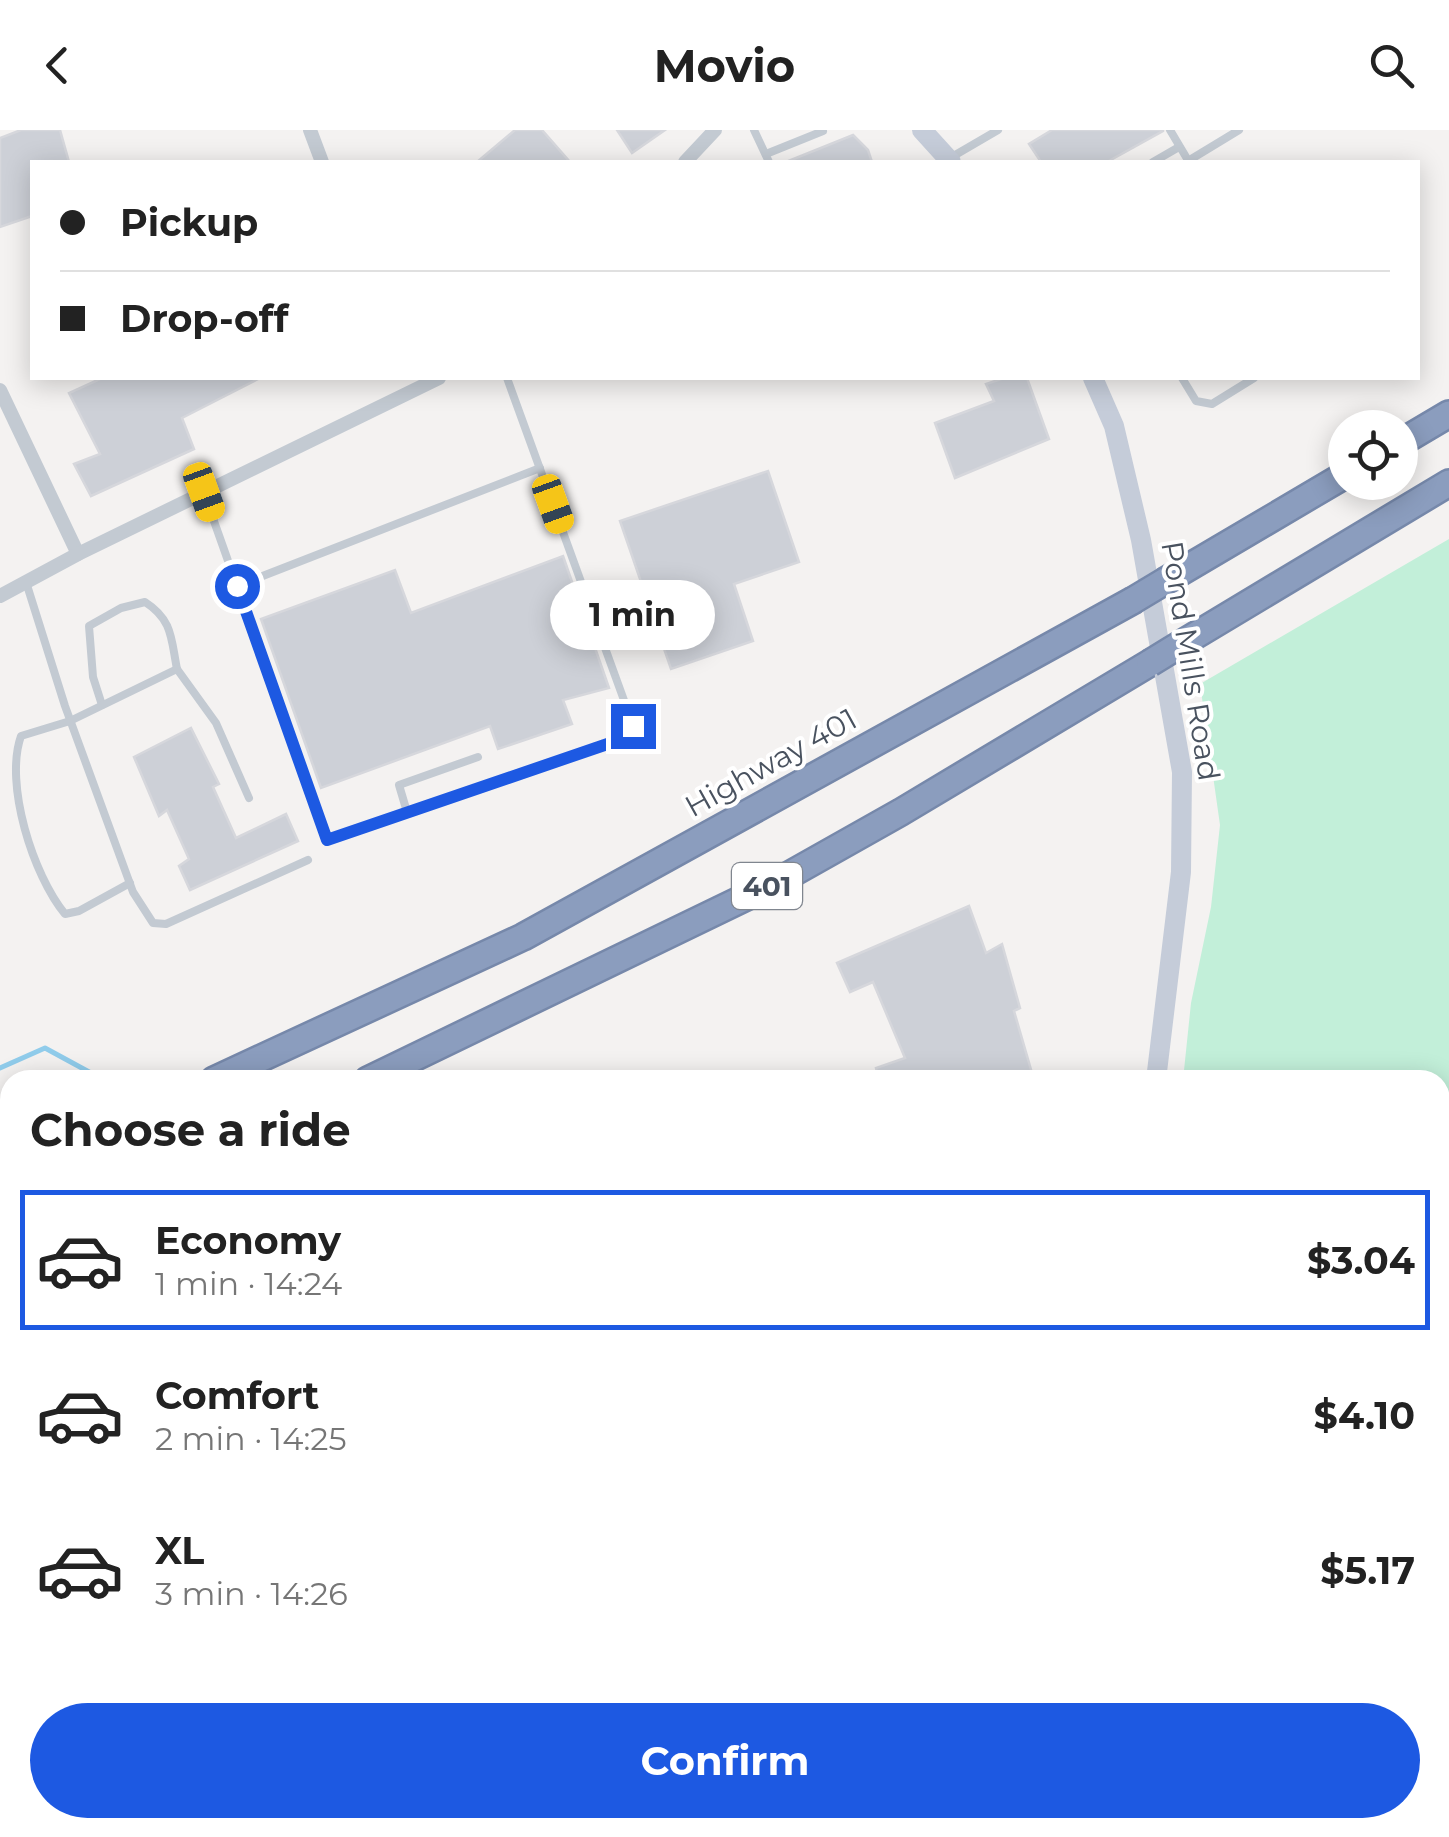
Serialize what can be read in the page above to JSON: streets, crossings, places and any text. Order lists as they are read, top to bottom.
{
  "streets": {
    "highway": ["Highway 401", "401"],
    "main road": ["Pond Mills Road"]
  },
  "page": {
    "header": "Movio",
    "banner": ["Pickup", "Drop-off"],
    "bubble": "1 min",
    "heading": "Choose a ride",
    "list": [
      {
        "name": "Economy",
        "note": "1 min · 14:24",
        "value": "$3.04"
      },
      {
        "name": "Comfort",
        "note": "2 min · 14:25",
        "value": "$4.10"
      },
      {
        "name": "XL",
        "note": "3 min · 14:26",
        "value": "$5.17"
      }
    ],
    "buttons": "Confirm"
  }
}
